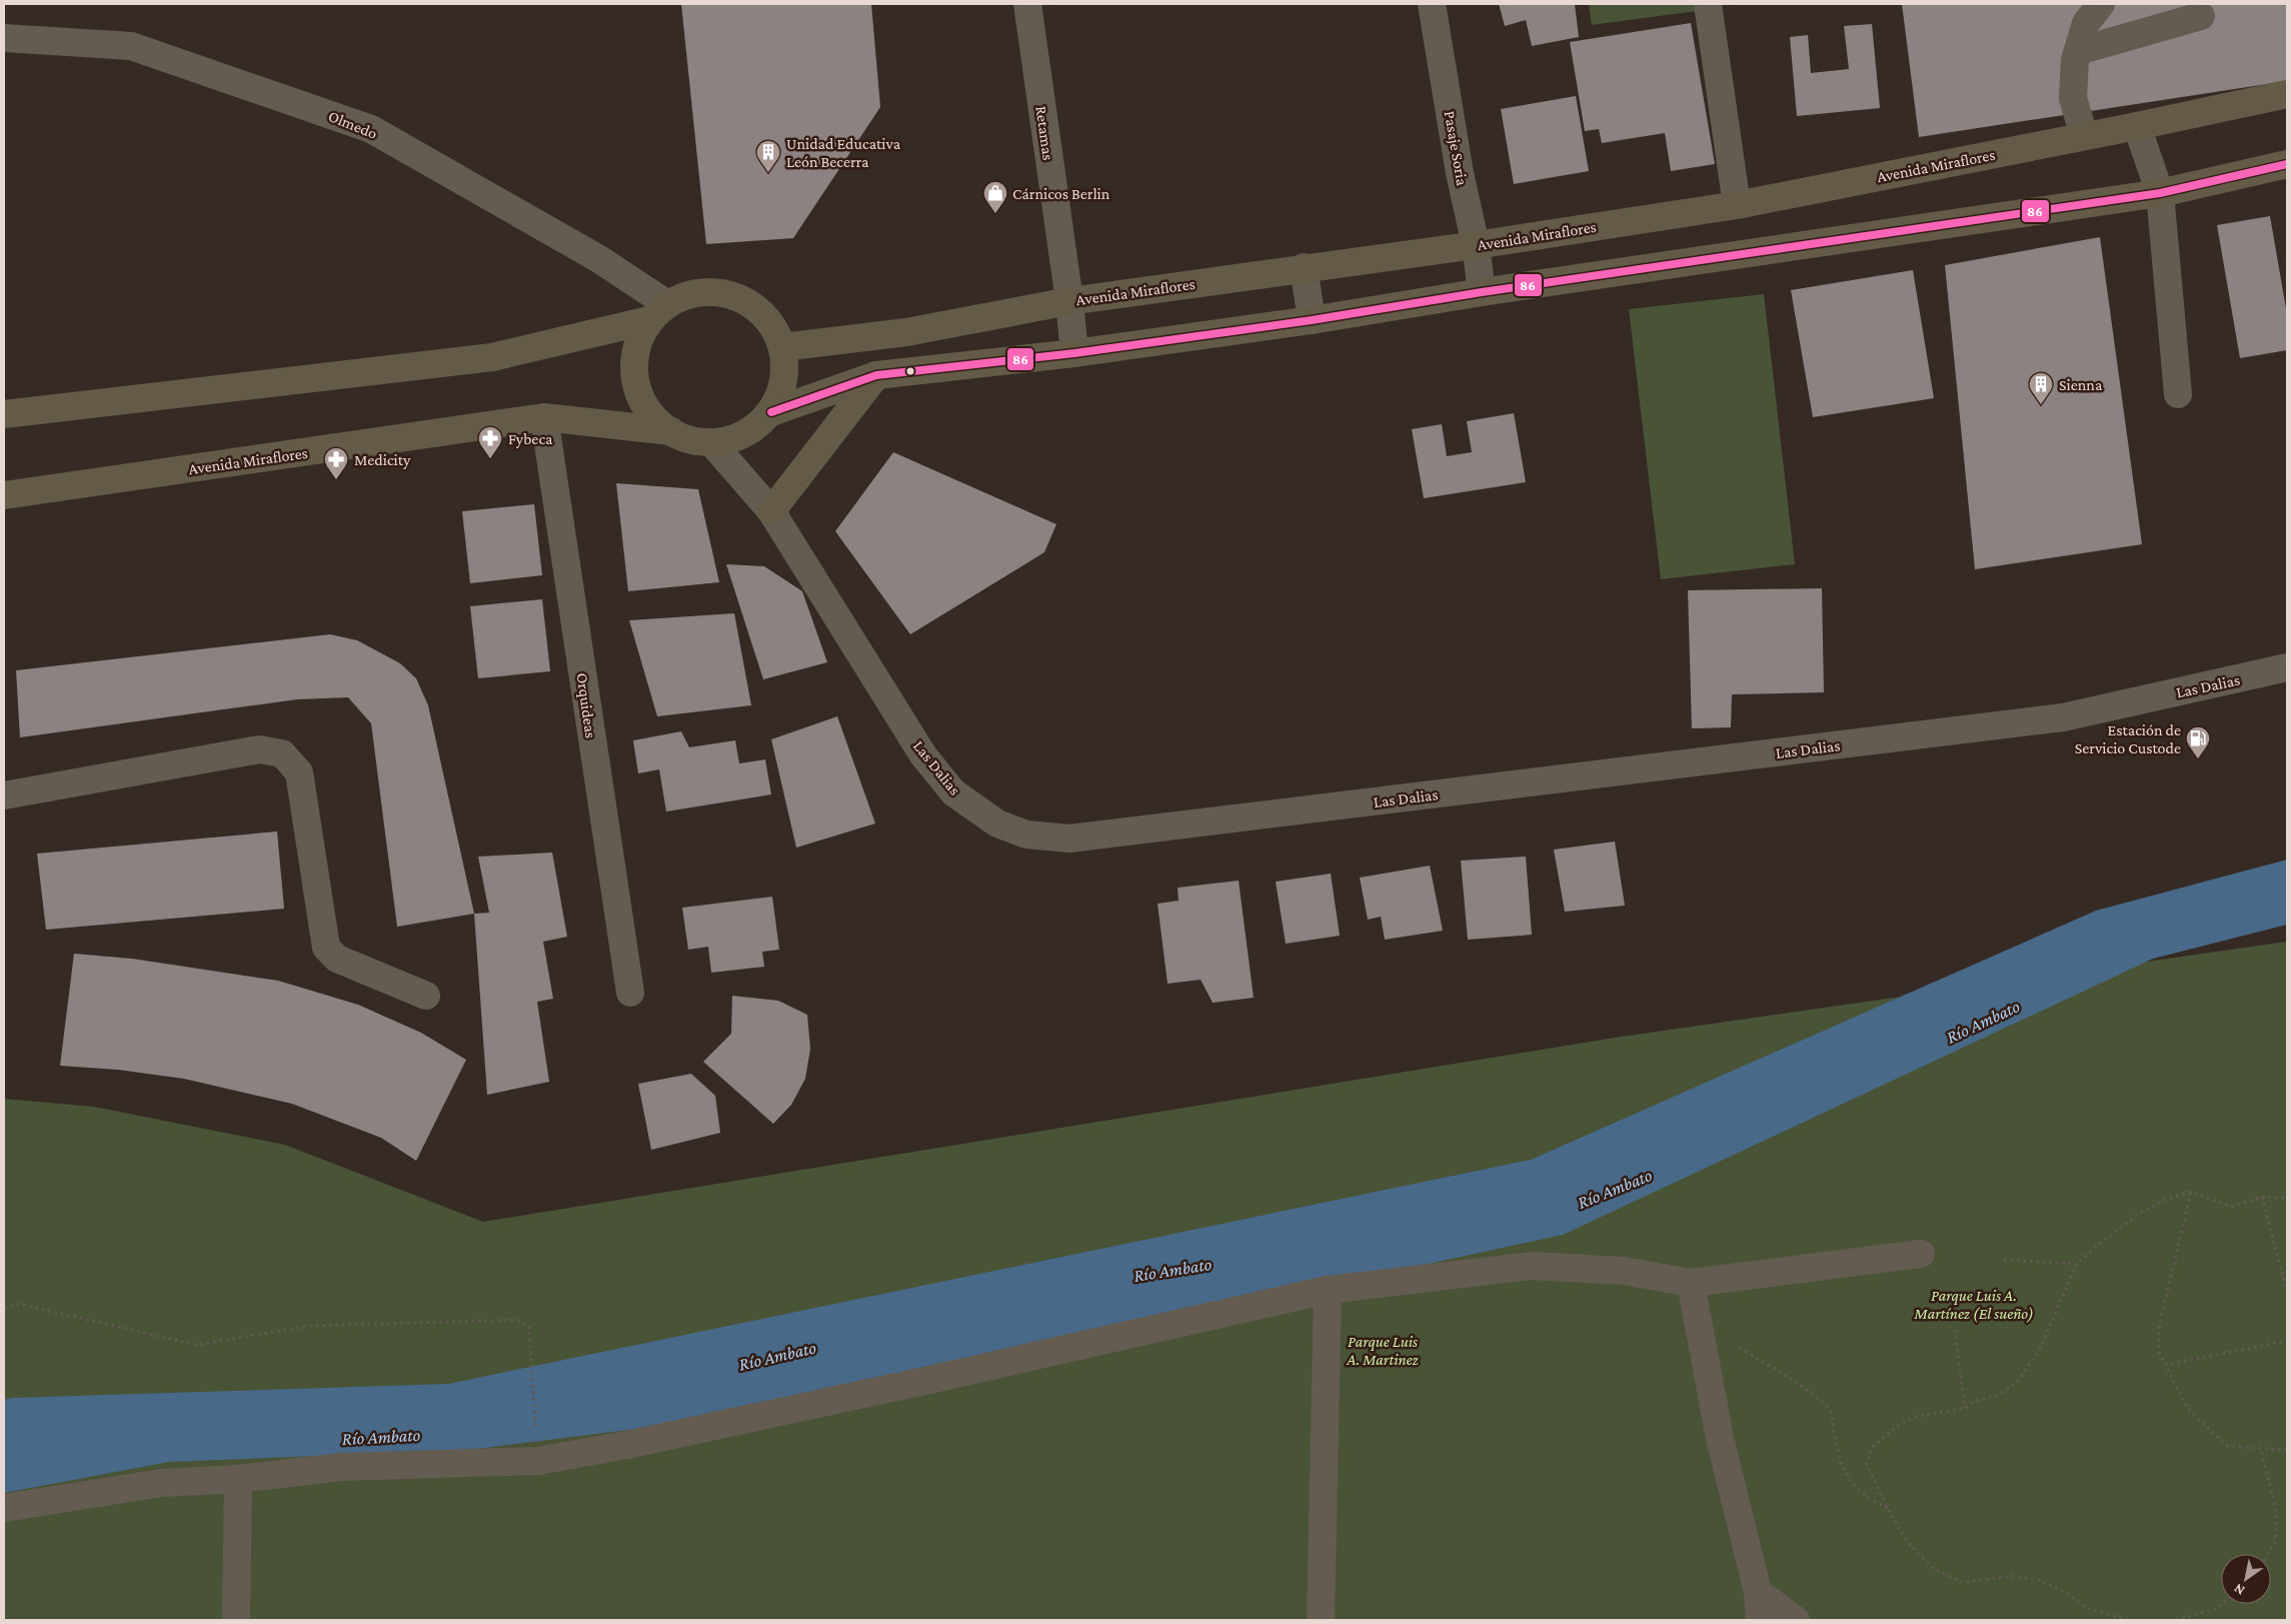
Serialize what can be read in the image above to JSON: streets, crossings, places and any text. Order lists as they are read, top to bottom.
{
  "streets": {
    "main road": ["Avenida Miraflores"],
    "street": [
      "Olmedo",
      "Retamas",
      "Pasaje Soria",
      "Las Dalias",
      "Orquideas"
    ]
  },
  "crossings": [
    ["Olmedo", "Avenida Miraflores"],
    ["Olmedo", "Las Dalias"],
    ["Retamas", "Avenida Miraflores"],
    ["Pasaje Soria", "Avenida Miraflores"],
    ["Avenida Miraflores", "Las Dalias"],
    ["Avenida Miraflores", "Orquideas"]
  ],
  "water": ["Río Ambato"],
  "parks": ["Parque Luis A. Martínez (El sueño)", "Parque Luis A. Martinez"],
  "places": {
    "building": ["Unidad Educativa León Becerra", "Sienna"],
    "shop": ["Cárnicos Berlin"],
    "pharmacy": ["Fybeca", "Medicity"],
    "fuel station": ["Estación de Servicio Custode"]
  },
  "lines": ["transit line 86"],
  "north": "bottom left"
}
